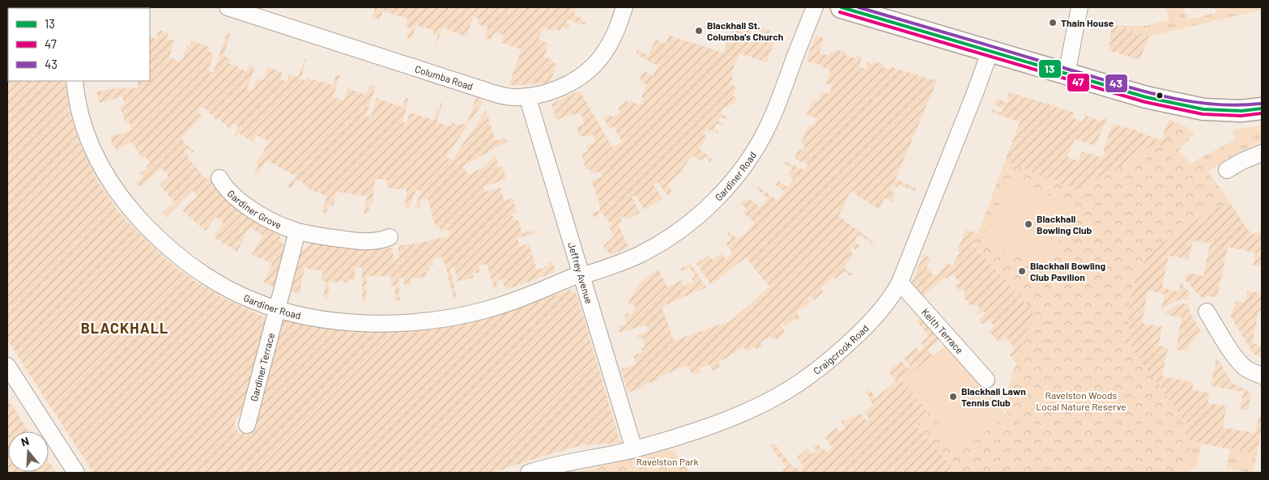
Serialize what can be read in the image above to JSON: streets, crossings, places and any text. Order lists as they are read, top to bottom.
{
  "streets": {
    "street": [
      "Columba Road",
      "Gardiner Road",
      "Gardiner Grove",
      "Jeffrey Avenue",
      "Keith Terrace",
      "Craigcrook Road",
      "Gardiner Terrace"
    ]
  },
  "crossings": [
    ["Columba Road", "Jeffrey Avenue"],
    ["Gardiner Road", "Jeffrey Avenue"],
    ["Gardiner Road", "Gardiner Terrace"],
    ["Jeffrey Avenue", "Craigcrook Road"],
    ["Keith Terrace", "Craigcrook Road"]
  ],
  "districts": ["BLACKHALL"],
  "parks": ["Ravelston Woods Local Nature Reserve", "Ravelston Park"],
  "places": [
    "Thain House",
    "Blackhall St. Columba's Church",
    "Blackhall Bowling Club",
    "Blackhall Bowling Club Pavilion",
    "Blackhall Lawn Tennis Club"
  ],
  "lines": ["transit line 13", "transit line 43", "transit line 47"],
  "legend": ["13", "47", "43"],
  "north": "top"
}
